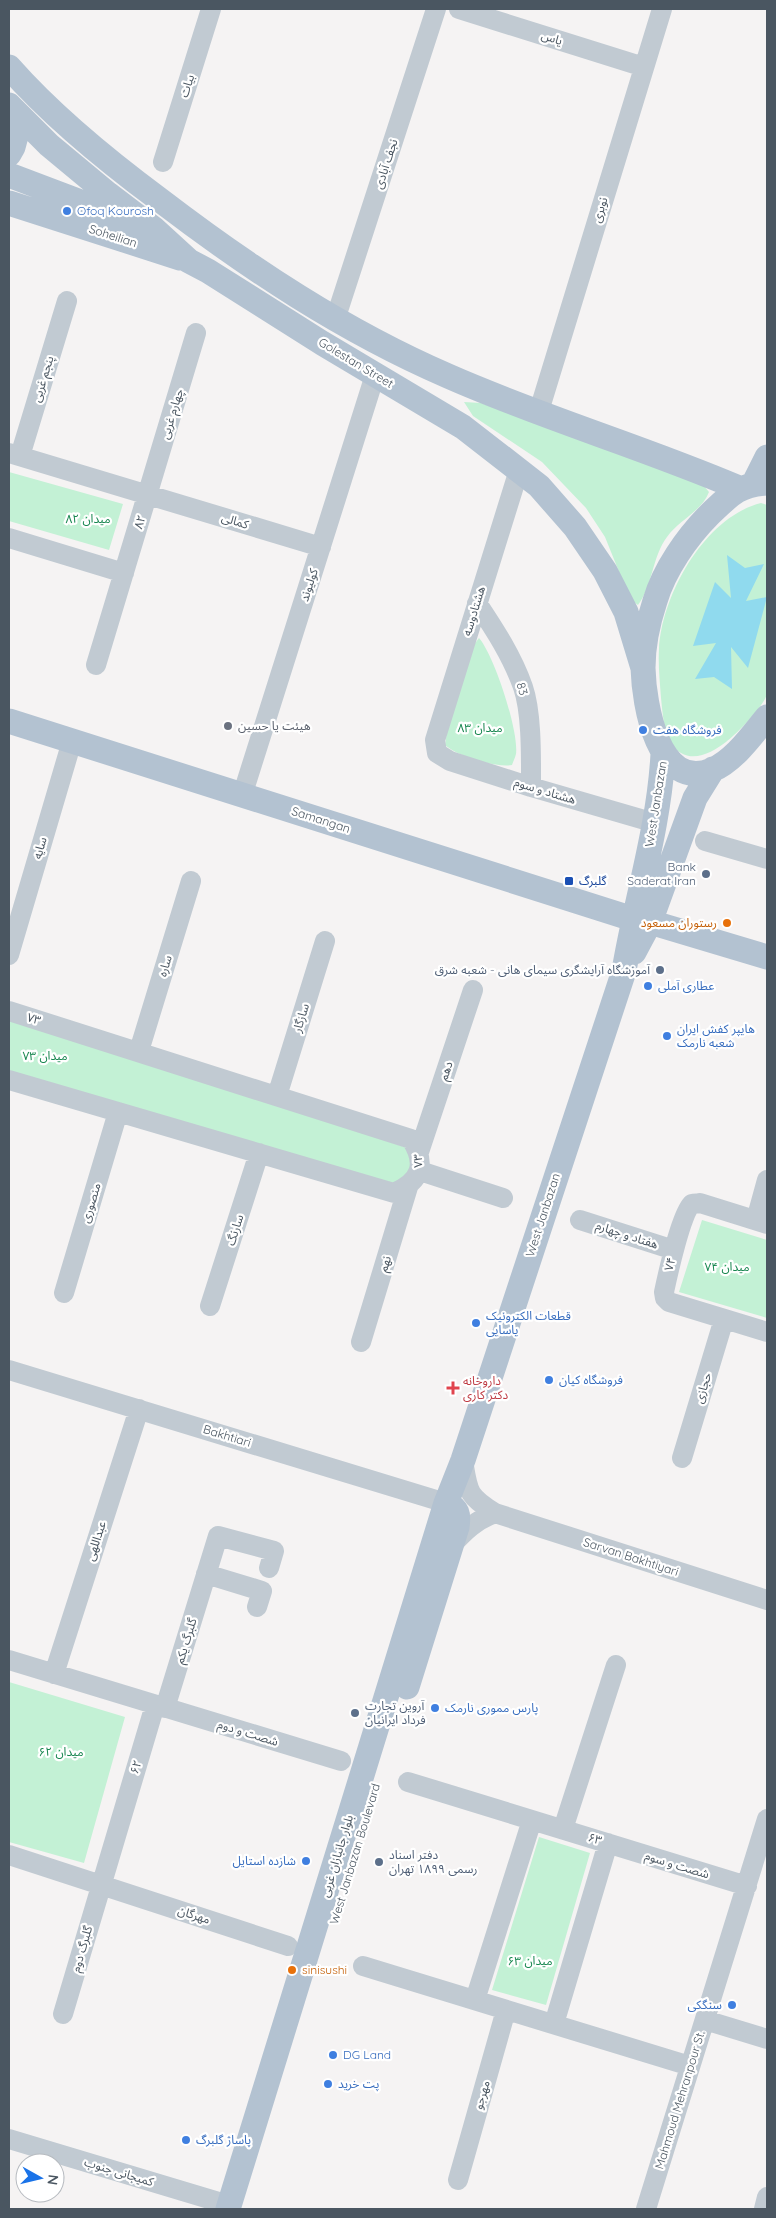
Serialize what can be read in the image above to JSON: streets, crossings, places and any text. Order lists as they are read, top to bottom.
{
  "streets": {
    "main road": [
      "Soheilian",
      "Golestan Street",
      "West Janbazan",
      "Samangan",
      "West Janbazan Boulevard",
      "بلوار جانبازان غربی"
    ],
    "street": [
      "یاس",
      "بیات",
      "نجف آبادی",
      "نوبری",
      "پنجم غربی",
      "چهارم غربی",
      "کمالی",
      "۸۲",
      "کولیوند",
      "هشتادوسه",
      "83",
      "هشتاد و سوم",
      "سایه",
      "ساره",
      "سازگار",
      "۷۳",
      "دهم",
      "منصوری",
      "سارنگ",
      "هفتاد و چهارم",
      "نهم",
      "۷۴",
      "حجازی",
      "Bakhtiari",
      "عبداللهی",
      "Sarvan Bakhtiyari",
      "گلبرگ یکم",
      "شصت و دوم",
      "۶۲",
      "۶۳",
      "شصت و سوم",
      "مهرگان",
      "گلبرگ دوم",
      "مهرجو",
      "Mahmoud Mehranpour St.",
      "کمیجانی جنوب"
    ]
  },
  "crossings": [
    ["یاس", "نوبری"],
    ["Soheilian", "Golestan Street"],
    ["Golestan Street", "کولیوند"],
    ["Golestan Street", "هشتادوسه"],
    ["چهارم غربی", "کمالی"],
    ["چهارم غربی", "۸۲"],
    ["کمالی", "۸۲"],
    ["کمالی", "کولیوند"],
    ["کولیوند", "Samangan"],
    ["هشتادوسه", "83"],
    ["هشتادوسه", "هشتاد و سوم"],
    ["83", "هشتاد و سوم"],
    ["هشتاد و سوم", "West Janbazan"],
    ["West Janbazan", "Samangan"],
    ["West Janbazan", "Bakhtiari"],
    ["West Janbazan", "Sarvan Bakhtiyari"],
    ["West Janbazan", "West Janbazan Boulevard"],
    ["West Janbazan", "بلوار جانبازان غربی"],
    ["Samangan", "سایه"],
    ["ساره", "۷۳"],
    ["سازگار", "۷۳"],
    ["۷۳", "دهم"],
    ["۷۳", "منصوری"],
    ["۷۳", "سارنگ"],
    ["۷۳", "نهم"],
    ["دهم", "نهم"],
    ["هفتاد و چهارم", "۷۴"],
    ["۷۴", "حجازی"],
    ["Bakhtiari", "عبداللهی"],
    ["Bakhtiari", "West Janbazan Boulevard"],
    ["Bakhtiari", "بلوار جانبازان غربی"],
    ["گلبرگ یکم", "شصت و دوم"],
    ["گلبرگ یکم", "۶۲"],
    ["شصت و دوم", "۶۲"],
    ["۶۲", "مهرگان"],
    ["۶۲", "گلبرگ دوم"],
    ["۶۳", "شصت و سوم"],
    ["West Janbazan Boulevard", "بلوار جانبازان غربی"],
    ["West Janbazan Boulevard", "کمیجانی جنوب"],
    ["بلوار جانبازان غربی", "کمیجانی جنوب"],
    ["شصت و سوم", "Mahmoud Mehranpour St."],
    ["مهرگان", "گلبرگ دوم"]
  ],
  "parks": [
    "میدان ۸۲",
    "میدان ۸۳",
    "میدان ۷۳",
    "میدان ۷۴",
    "میدان ۶۲",
    "میدان ۶۳"
  ],
  "places": {
    "other": [
      "Ofoq Kourosh",
      "هیئت یا حسین",
      "فروشگاه هفت",
      "Bank Saderat Iran",
      "رستوران مسعود",
      "آموزشگاه آرایشگری سیمای هانی - شعبه شرق",
      "عطاری آملی",
      "هایپر کفش ایران شعبه نارمک",
      "قطعات الکترونیک یاسایی",
      "فروشگاه کیان",
      "پارس مموری نارمک",
      "آروین تجارت فرداد ایرانیان",
      "شازده استایل",
      "دفتر اسناد رسمی ۱۸۹۹ تهران",
      "sinisushi",
      "سنگکی",
      "DG Land",
      "پت خرید",
      "پاساژ گلبرگ"
    ],
    "transit": ["گلبرگ"],
    "health": ["داروخانه دکتر کاری"]
  },
  "north": "right"
}
